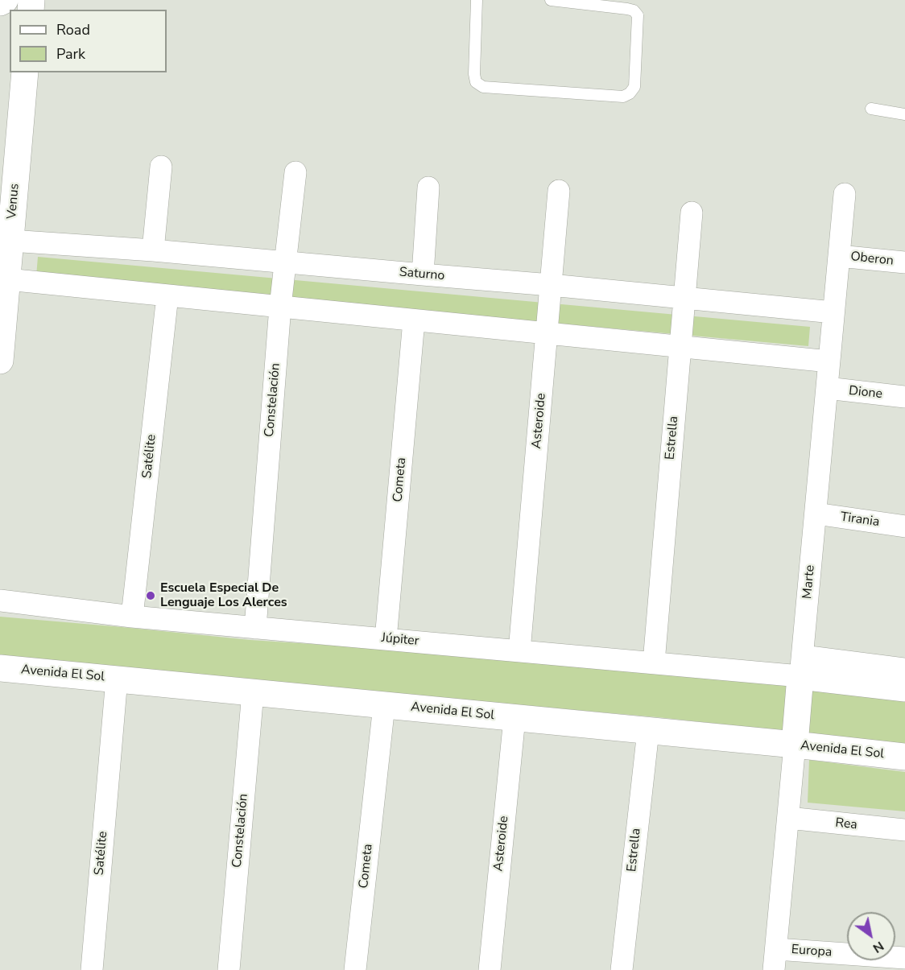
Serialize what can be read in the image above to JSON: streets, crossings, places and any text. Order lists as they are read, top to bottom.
{
  "streets": {
    "street": [
      "Venus",
      "Oberon",
      "Saturno",
      "Dione",
      "Constelación",
      "Asteroide",
      "Estrella",
      "Satélite",
      "Cometa",
      "Tirania",
      "Marte",
      "Júpiter",
      "Avenida El Sol",
      "Rea",
      "Europa"
    ]
  },
  "crossings": [
    ["Venus", "Saturno"],
    ["Oberon", "Marte"],
    ["Saturno", "Constelación"],
    ["Saturno", "Asteroide"],
    ["Saturno", "Estrella"],
    ["Saturno", "Marte"],
    ["Dione", "Marte"],
    ["Constelación", "Júpiter"],
    ["Constelación", "Avenida El Sol"],
    ["Asteroide", "Júpiter"],
    ["Asteroide", "Avenida El Sol"],
    ["Estrella", "Júpiter"],
    ["Estrella", "Avenida El Sol"],
    ["Satélite", "Júpiter"],
    ["Satélite", "Avenida El Sol"],
    ["Cometa", "Júpiter"],
    ["Cometa", "Avenida El Sol"],
    ["Tirania", "Marte"],
    ["Marte", "Júpiter"],
    ["Marte", "Avenida El Sol"],
    ["Marte", "Rea"],
    ["Marte", "Europa"]
  ],
  "places": ["Escuela Especial De Lenguaje Los Alerces"],
  "legend": ["Road", "Park"],
  "north": "bottom right"
}
